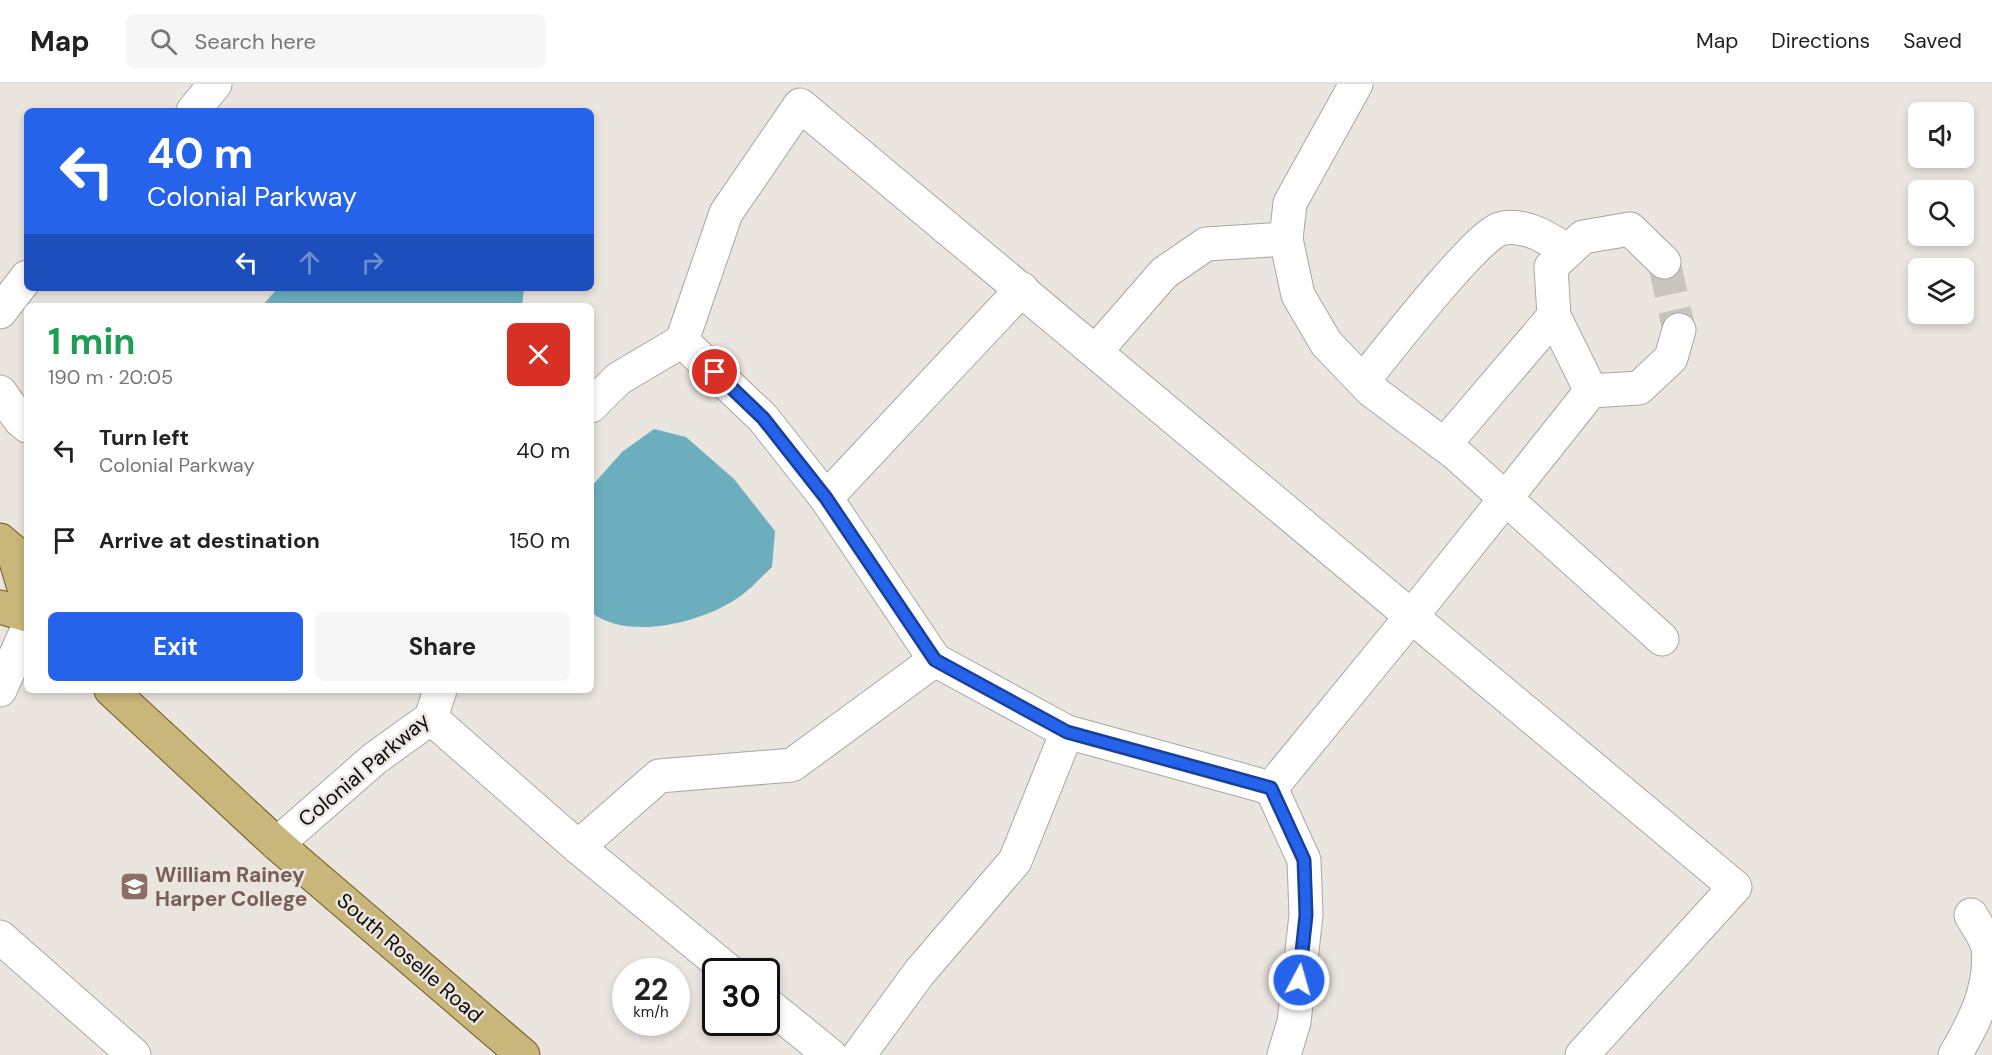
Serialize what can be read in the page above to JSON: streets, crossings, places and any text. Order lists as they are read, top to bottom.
{
  "streets": {
    "main road": ["South Roselle Road"],
    "street": ["Colonial Parkway"]
  },
  "crossings": [
    ["Colonial Parkway", "South Roselle Road"]
  ],
  "places": {
    "school or university": ["William Rainey Harper College"]
  },
  "page": {
    "header": "Map",
    "search": "Search here",
    "nav": ["Map", "Directions", "Saved"],
    "turn": ["40 m", "Colonial Parkway"],
    "heading": ["1 min", "190 m · 20:05"],
    "list": [
      {
        "name": "Turn left",
        "note": "Colonial Parkway",
        "value": "40 m"
      },
      {
        "name": "Arrive at destination",
        "value": "150 m"
      }
    ],
    "buttons": ["Exit", "Share"],
    "speed": "22 km/h",
    "limit": "30"
  }
}
